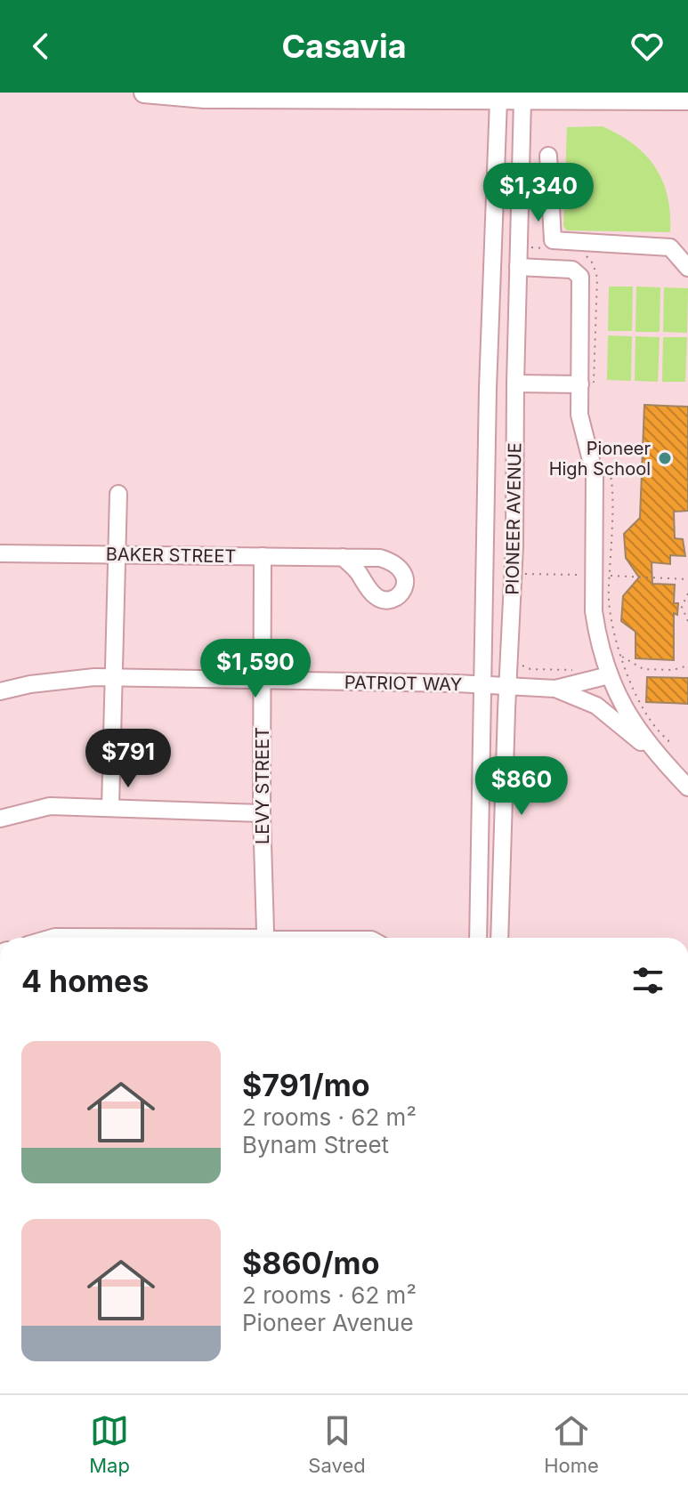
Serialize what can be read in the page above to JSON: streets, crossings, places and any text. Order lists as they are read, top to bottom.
{
  "streets": {
    "street": [
      "PIONEER AVENUE",
      "BAKER STREET",
      "PATRIOT WAY",
      "LEVY STREET"
    ]
  },
  "crossings": [
    ["PIONEER AVENUE", "PATRIOT WAY"],
    ["BAKER STREET", "LEVY STREET"],
    ["PATRIOT WAY", "LEVY STREET"]
  ],
  "places": ["Pioneer High School"],
  "page": {
    "header": "Casavia",
    "price": [
      "$1,340",
      "$1,590",
      "$791",
      "$860"
    ],
    "heading": "4 homes",
    "list": [
      {
        "name": "$791/mo",
        "note": "2 rooms · 62 m² · Bynam Street"
      },
      {
        "name": "$860/mo",
        "note": "2 rooms · 62 m² · Pioneer Avenue"
      }
    ],
    "tabs": ["Map", "Saved", "Home"]
  }
}
